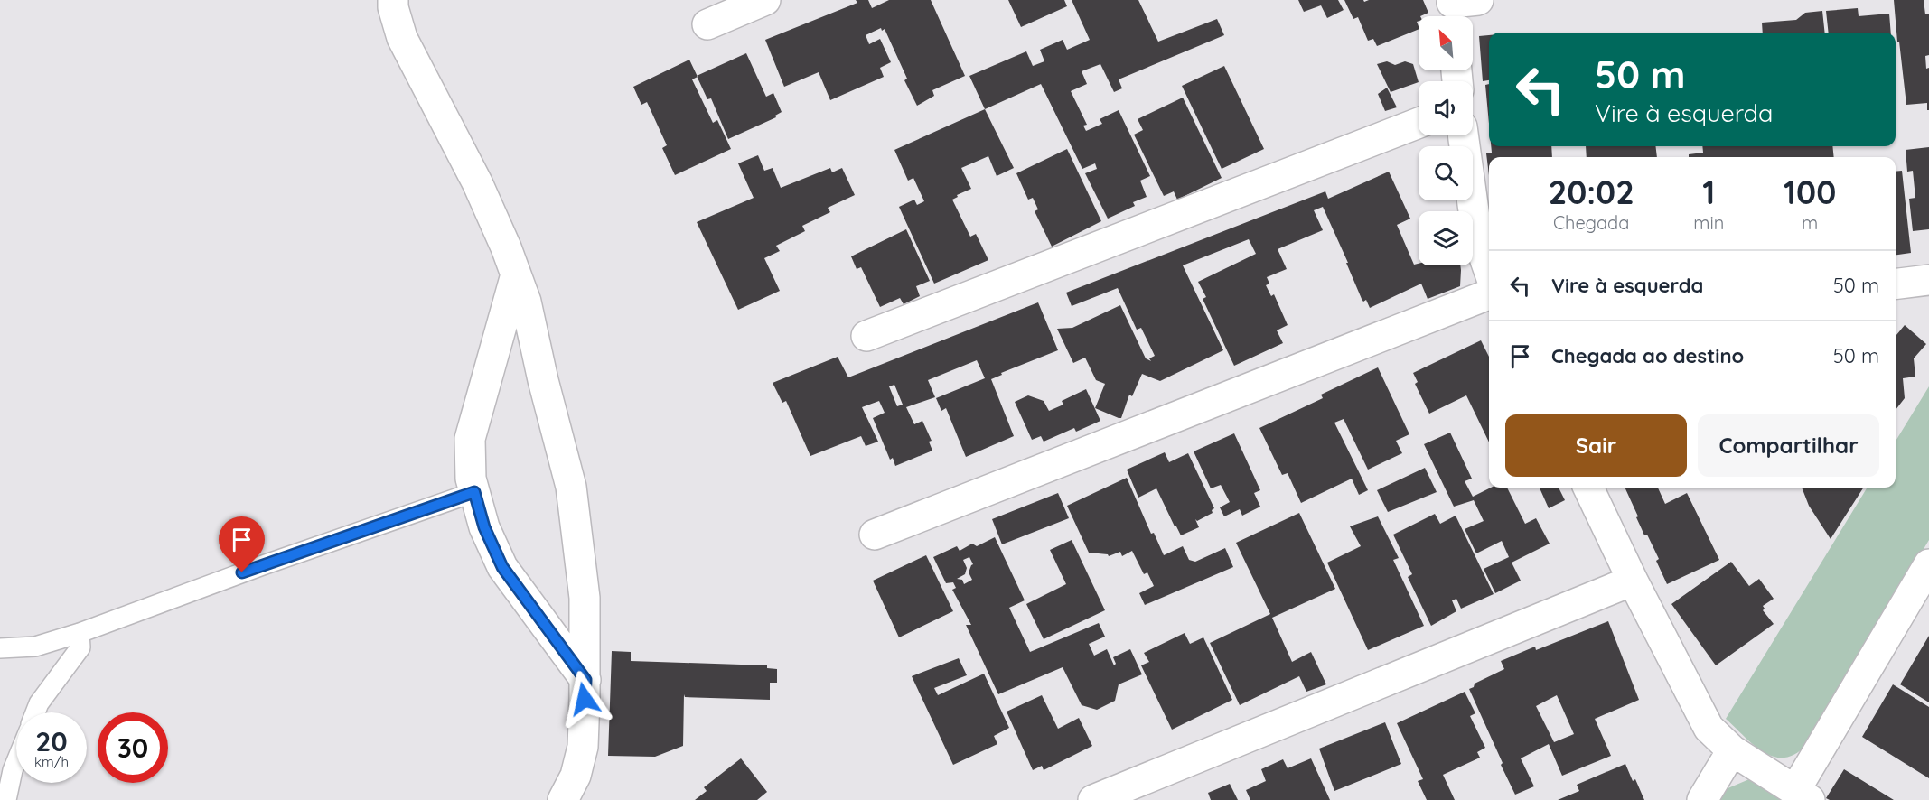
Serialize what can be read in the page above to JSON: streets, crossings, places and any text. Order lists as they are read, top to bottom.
{
  "north": "top left",
  "page": {
    "turn": ["50 m", "Vire à esquerda"],
    "eta": [
      "20:02",
      "Chegada",
      "1",
      "min",
      "100",
      "m"
    ],
    "list": [
      {
        "name": "Vire à esquerda",
        "value": "50 m"
      },
      {
        "name": "Chegada ao destino",
        "value": "50 m"
      }
    ],
    "buttons": ["Sair", "Compartilhar"],
    "speed": "20 km/h",
    "limit": "30"
  }
}
